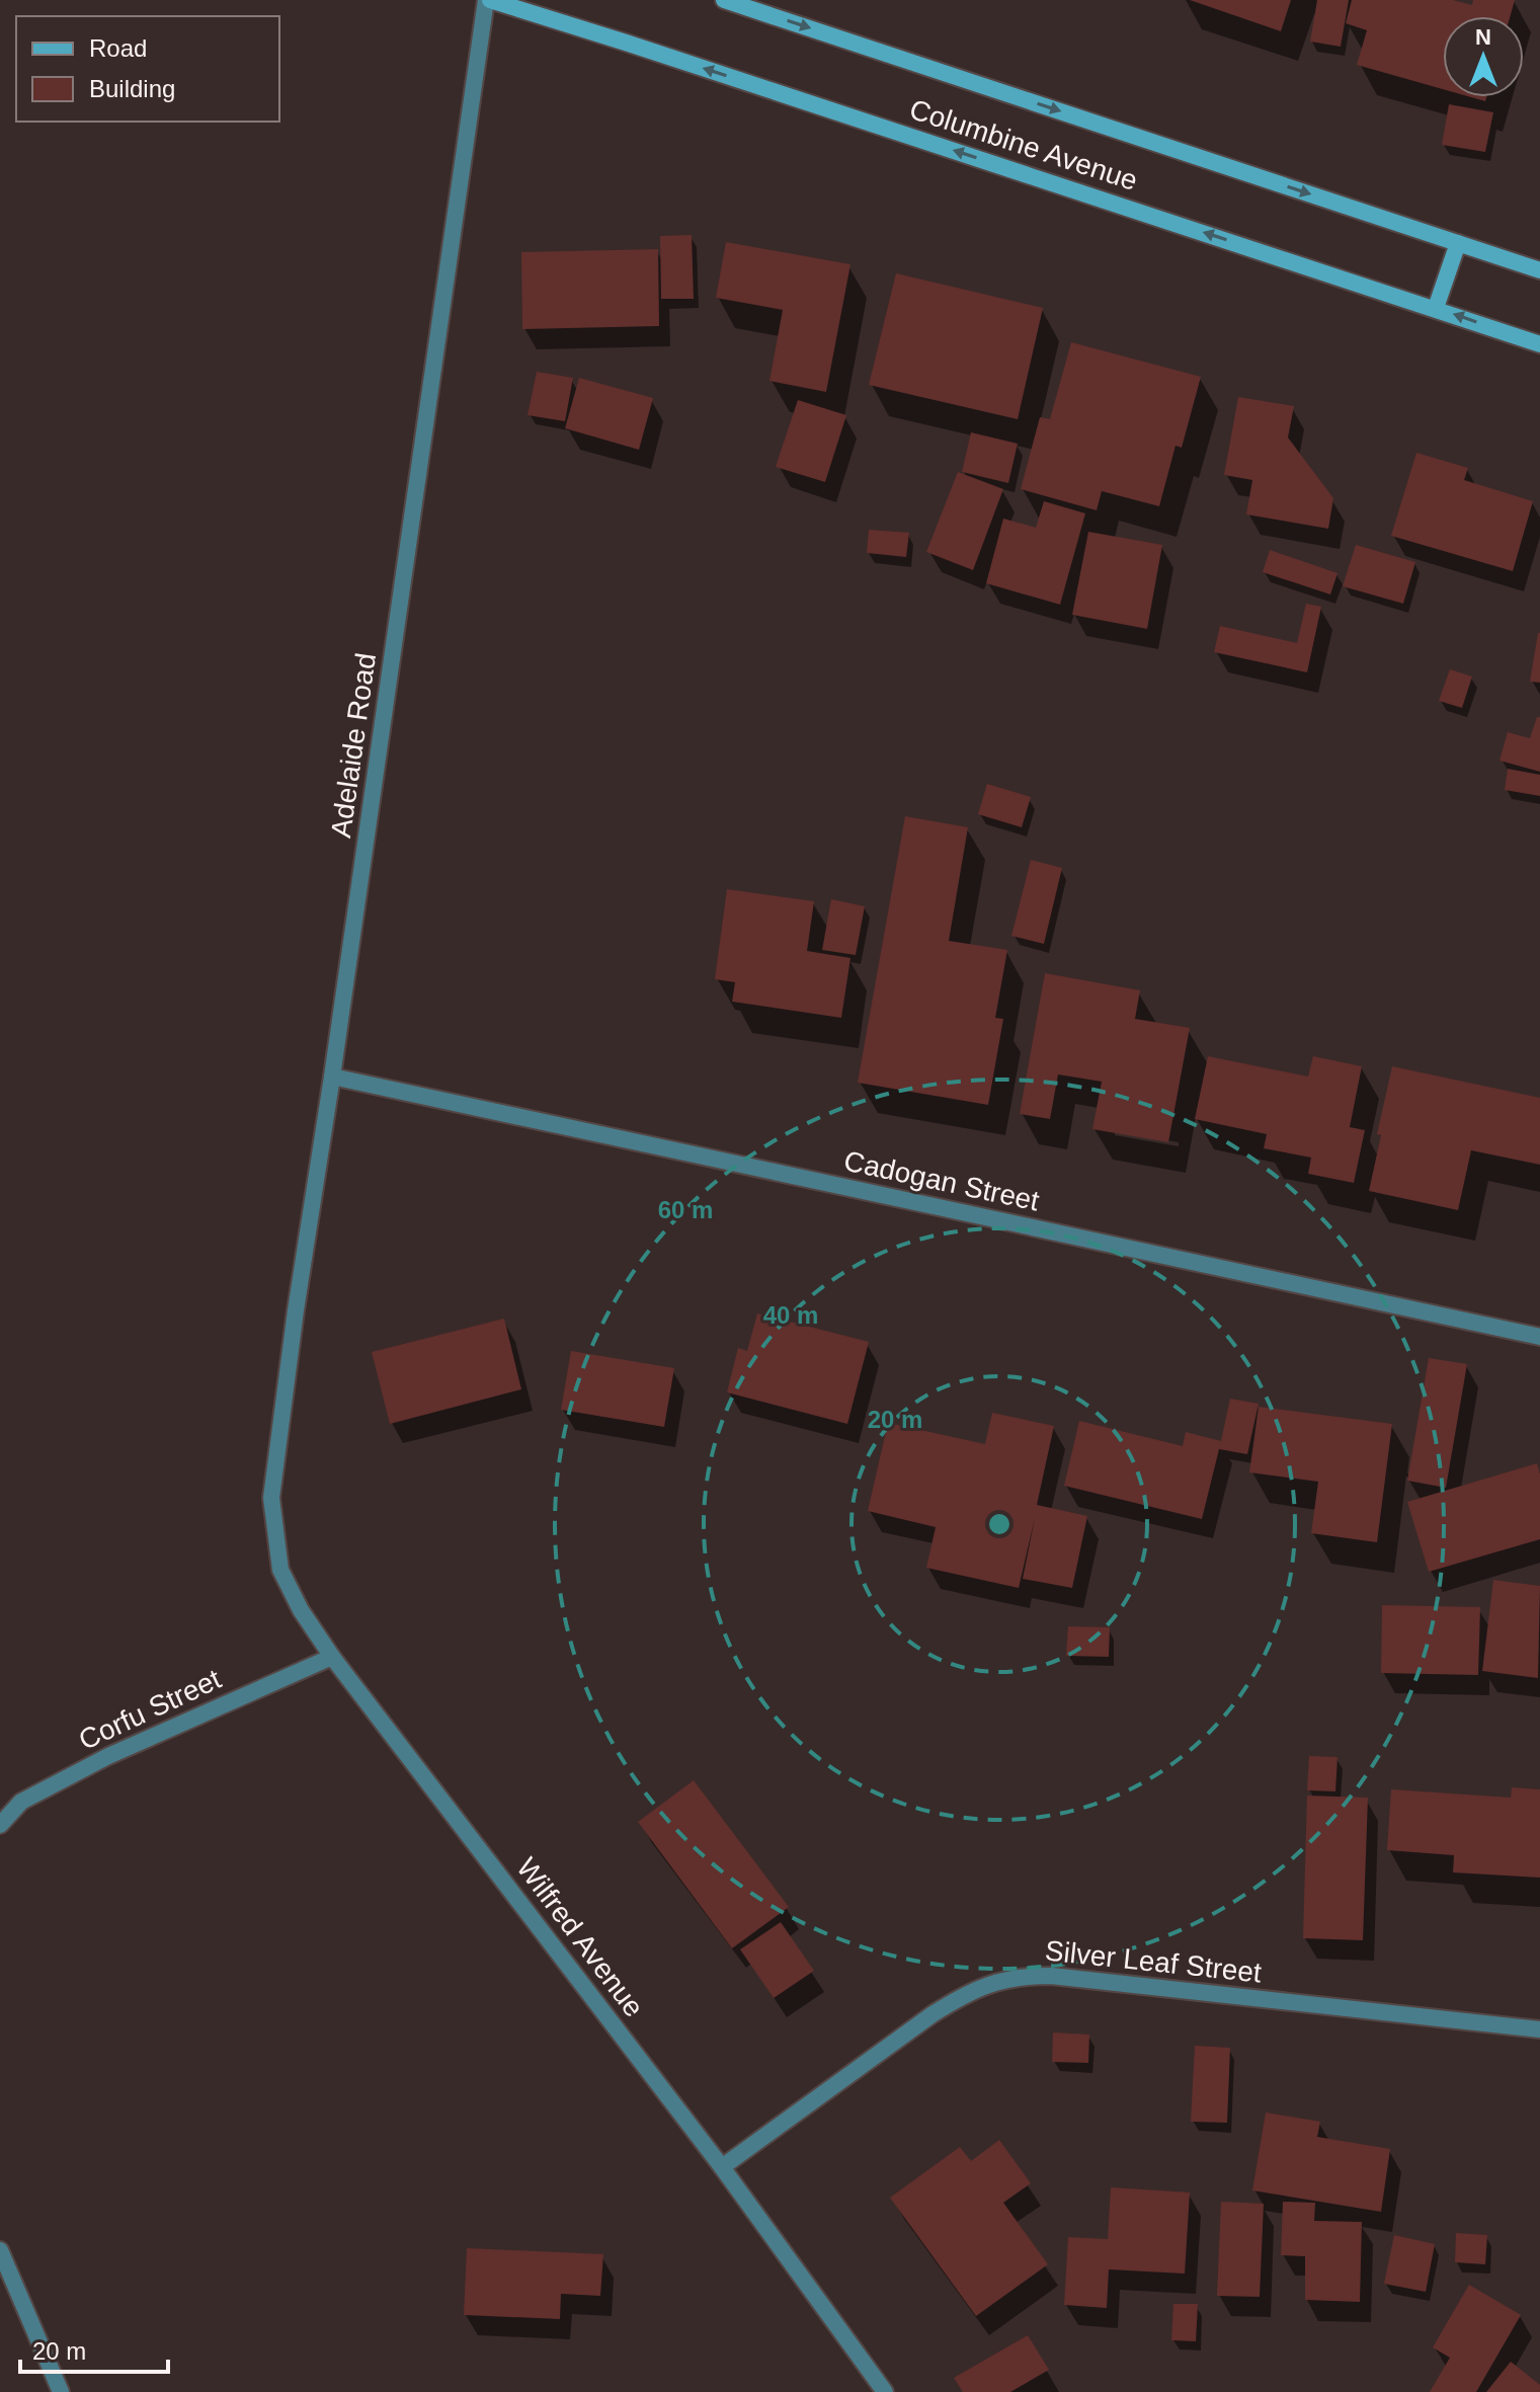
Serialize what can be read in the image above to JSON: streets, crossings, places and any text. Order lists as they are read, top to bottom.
{
  "streets": {
    "main road": ["Columbine Avenue"],
    "street": [
      "Adelaide Road",
      "Cadogan Street",
      "Corfu Street",
      "Wilfred Avenue",
      "Silver Leaf Street"
    ]
  },
  "crossings": [
    ["Columbine Avenue", "Adelaide Road"],
    ["Adelaide Road", "Cadogan Street"],
    ["Adelaide Road", "Wilfred Avenue"],
    ["Corfu Street", "Wilfred Avenue"],
    ["Wilfred Avenue", "Silver Leaf Street"]
  ],
  "legend": ["Road", "Building"],
  "scale_bar": "20 m",
  "north": "top",
  "rings": ["60 m", "40 m", "20 m"]
}
